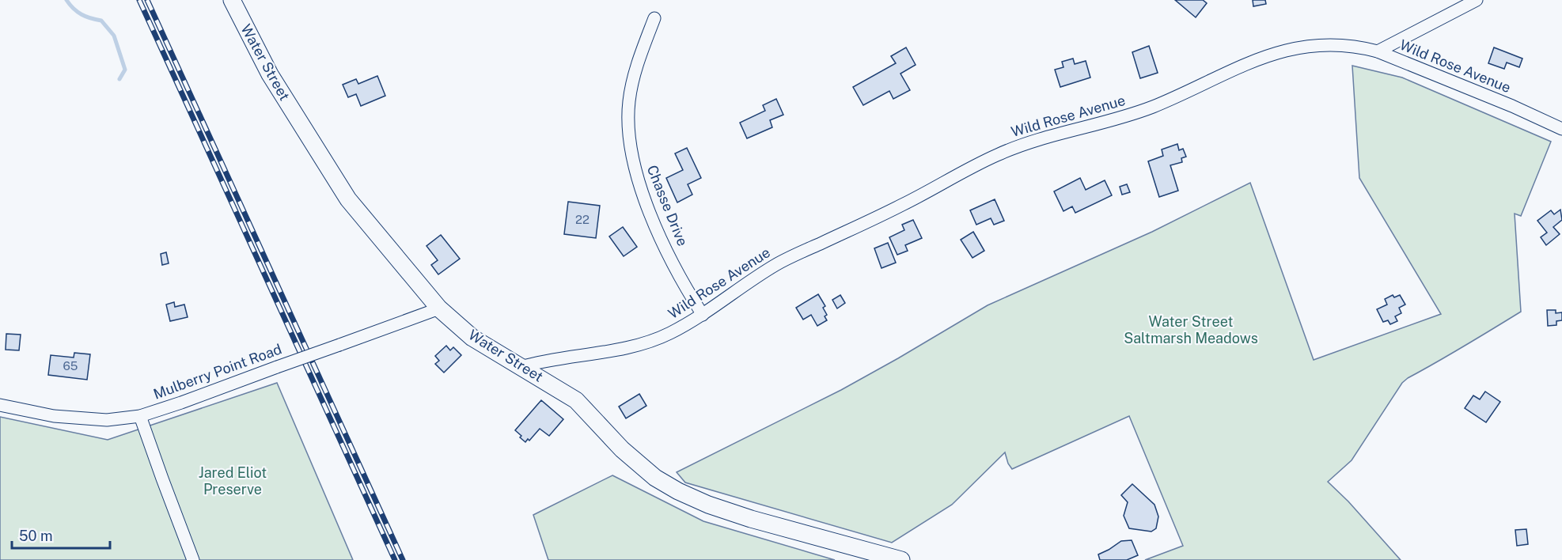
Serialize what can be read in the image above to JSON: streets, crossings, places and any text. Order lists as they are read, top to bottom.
{
  "streets": {
    "main road": ["Water Street"],
    "street": ["Wild Rose Avenue", "Chasse Drive", "Mulberry Point Road"]
  },
  "crossings": [
    ["Water Street", "Wild Rose Avenue"],
    ["Water Street", "Mulberry Point Road"],
    ["Wild Rose Avenue", "Chasse Drive"]
  ],
  "parks": ["Water Street Saltmarsh Meadows", "Jared Eliot Preserve"],
  "house_numbers": ["22", "65"],
  "scale_bar": "50 m"
}
